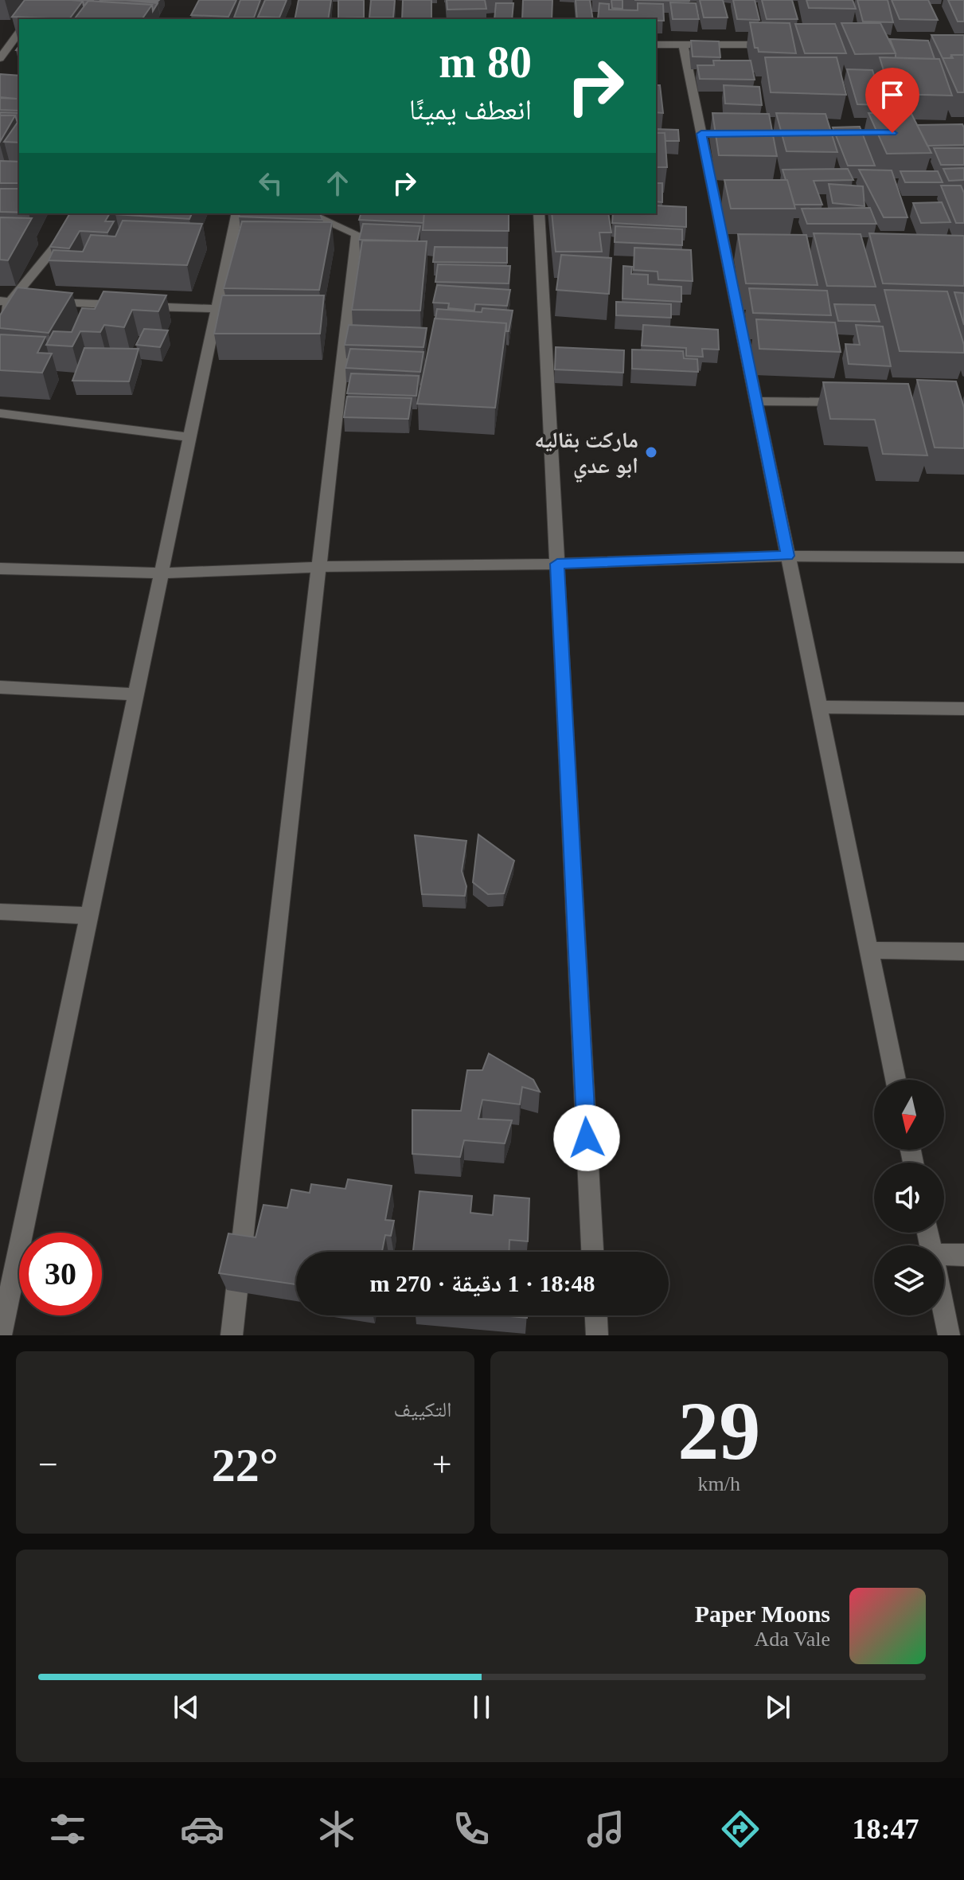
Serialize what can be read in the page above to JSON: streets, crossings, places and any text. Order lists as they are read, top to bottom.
{
  "places": ["ماركت بقاليه ابو عدي"],
  "north": "bottom",
  "page": {
    "turn": ["80 m", "انعطف يمينًا"],
    "limit": "30",
    "trip": "18:48 · 1 دقيقة · 270 m",
    "tile": [
      ["29", "km/h"],
      "التكييف"
    ],
    "heat": ["−", "22°", "+"],
    "song": ["Paper Moons", "Ada Vale"],
    "tabs": "18:47"
  }
}
